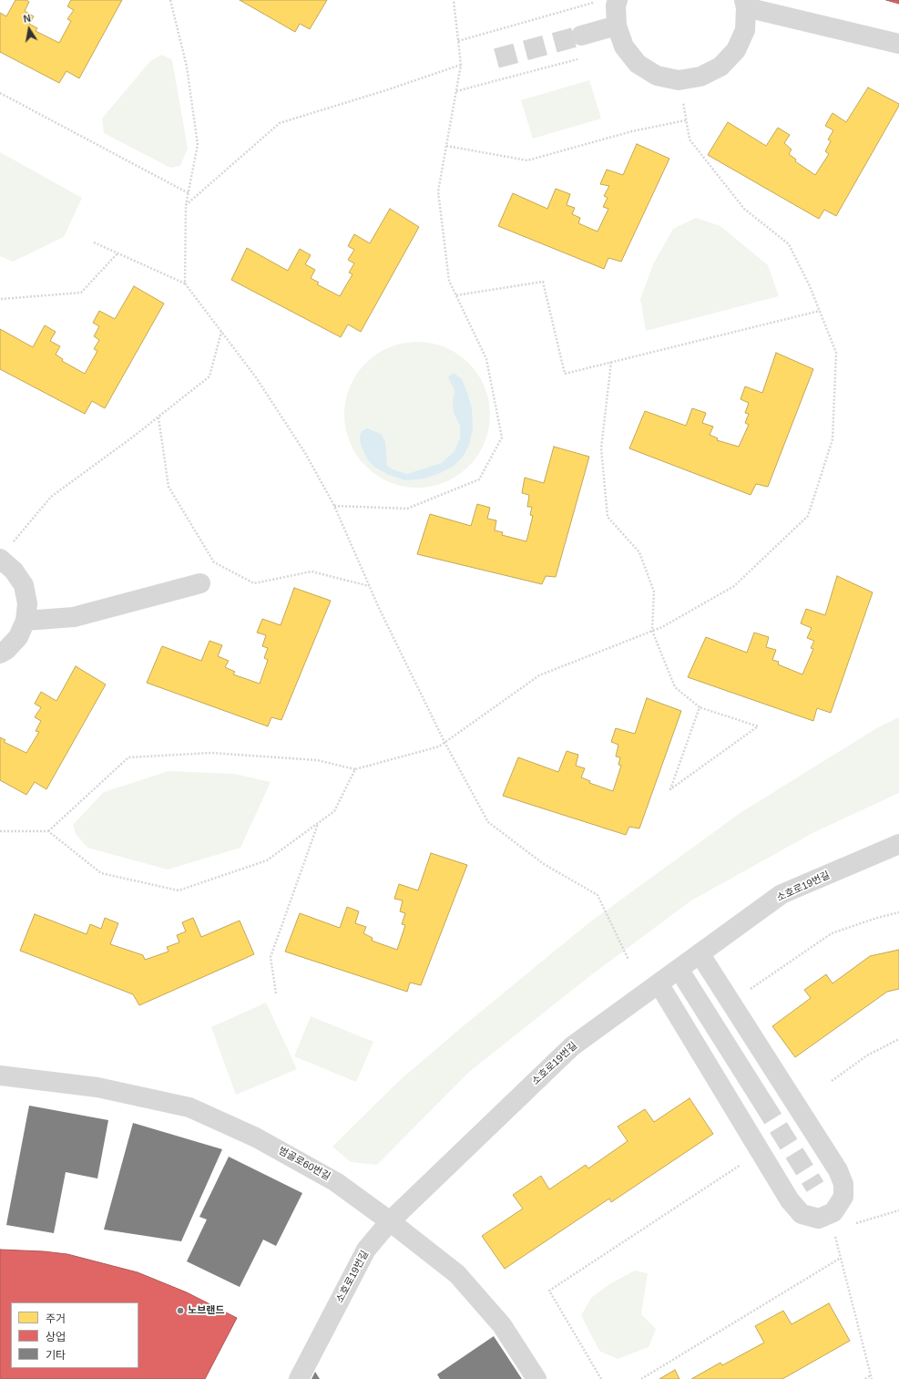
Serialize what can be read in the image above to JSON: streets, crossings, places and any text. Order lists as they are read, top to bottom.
{
  "streets": {
    "street": ["소호로19번길", "범골로60번길"]
  },
  "crossings": [
    ["소호로19번길", "범골로60번길"]
  ],
  "places": ["노브랜드"],
  "legend": ["주거", "상업", "기타"],
  "north": "top"
}
